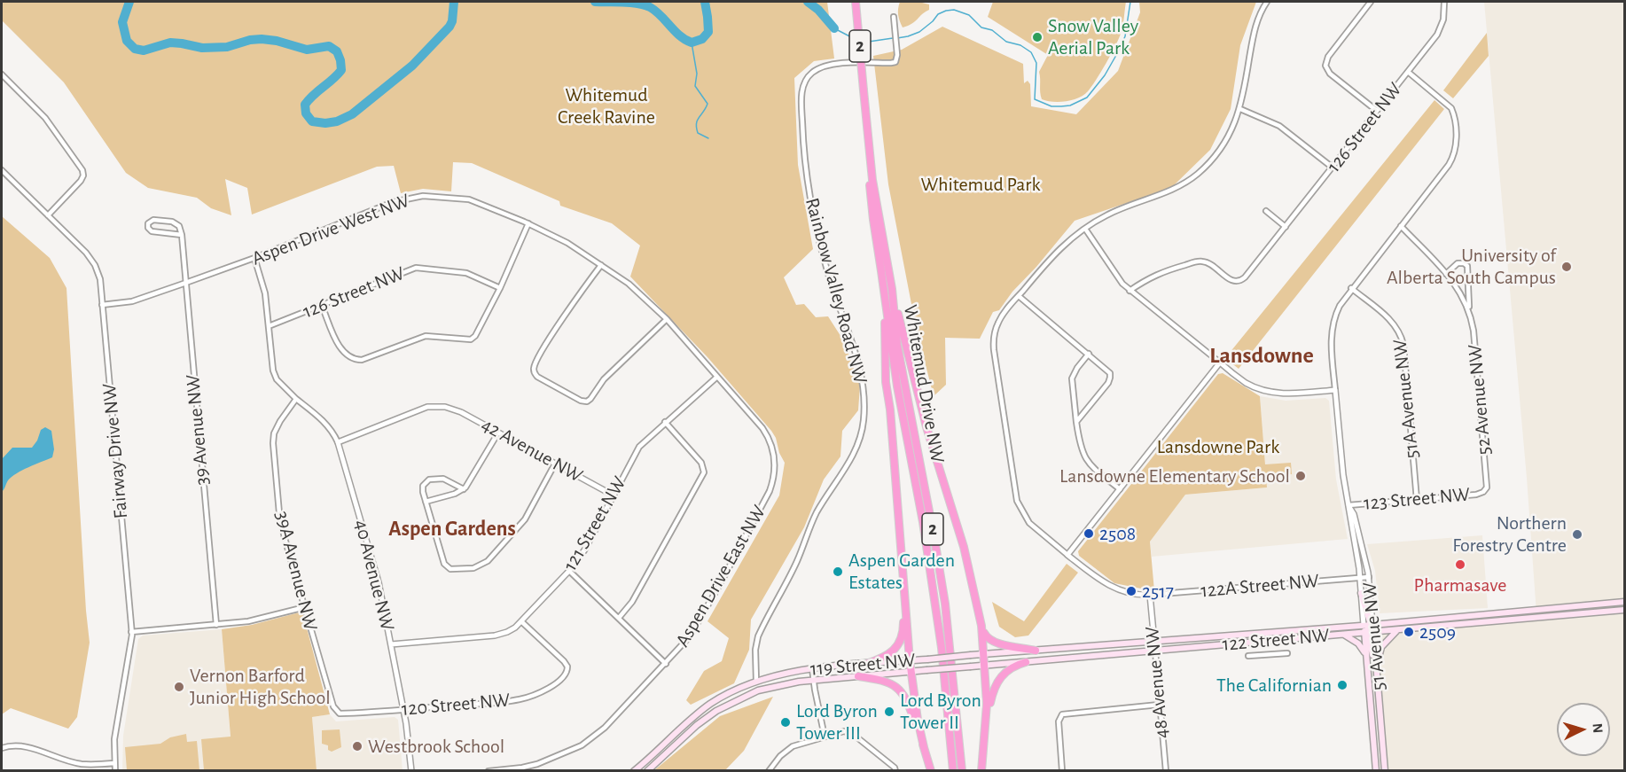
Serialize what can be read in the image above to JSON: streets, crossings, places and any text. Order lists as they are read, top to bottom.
{
  "streets": {
    "highway": ["2", "Whitemud Drive NW"],
    "main road": ["51 Avenue NW", "122 Street NW", "119 Street NW"],
    "street": [
      "126 Street NW",
      "Aspen Drive West NW",
      "Rainbow Valley Road NW",
      "51A Avenue NW",
      "52 Avenue NW",
      "39 Avenue NW",
      "42 Avenue NW",
      "Fairway Drive NW",
      "123 Street NW",
      "121 Street NW",
      "39A Avenue NW",
      "40 Avenue NW",
      "Aspen Drive East NW",
      "122A Street NW",
      "48 Avenue NW",
      "120 Street NW"
    ]
  },
  "crossings": [
    ["Aspen Drive West NW", "39 Avenue NW"],
    ["Aspen Drive West NW", "Fairway Drive NW"],
    ["Aspen Drive West NW", "121 Street NW"],
    ["Aspen Drive West NW", "Aspen Drive East NW"],
    ["Rainbow Valley Road NW", "119 Street NW"],
    ["51A Avenue NW", "123 Street NW"],
    ["51A Avenue NW", "51 Avenue NW"],
    ["52 Avenue NW", "123 Street NW"],
    ["42 Avenue NW", "121 Street NW"],
    ["42 Avenue NW", "40 Avenue NW"],
    ["123 Street NW", "51 Avenue NW"],
    ["121 Street NW", "40 Avenue NW"],
    ["121 Street NW", "120 Street NW"],
    ["39A Avenue NW", "40 Avenue NW"],
    ["39A Avenue NW", "120 Street NW"],
    ["40 Avenue NW", "120 Street NW"],
    ["122A Street NW", "51 Avenue NW"],
    ["122A Street NW", "48 Avenue NW"],
    ["51 Avenue NW", "122 Street NW"],
    ["122 Street NW", "119 Street NW"],
    ["122 Street NW", "48 Avenue NW"]
  ],
  "districts": ["Lansdowne", "Aspen Gardens"],
  "parks": ["Whitemud Creek Ravine", "Whitemud Park", "Lansdowne Park"],
  "places": [
    "Snow Valley Aerial Park",
    "University of Alberta South Campus",
    "Lansdowne Elementary School",
    "2508",
    "Northern Forestry Centre",
    "Pharmasave",
    "Aspen Garden Estates",
    "2517",
    "2509",
    "The Californian",
    "Vernon Barford Junior High School",
    "Lord Byron Tower II",
    "Lord Byron Tower III",
    "Westbrook School"
  ],
  "north": "right"
}
